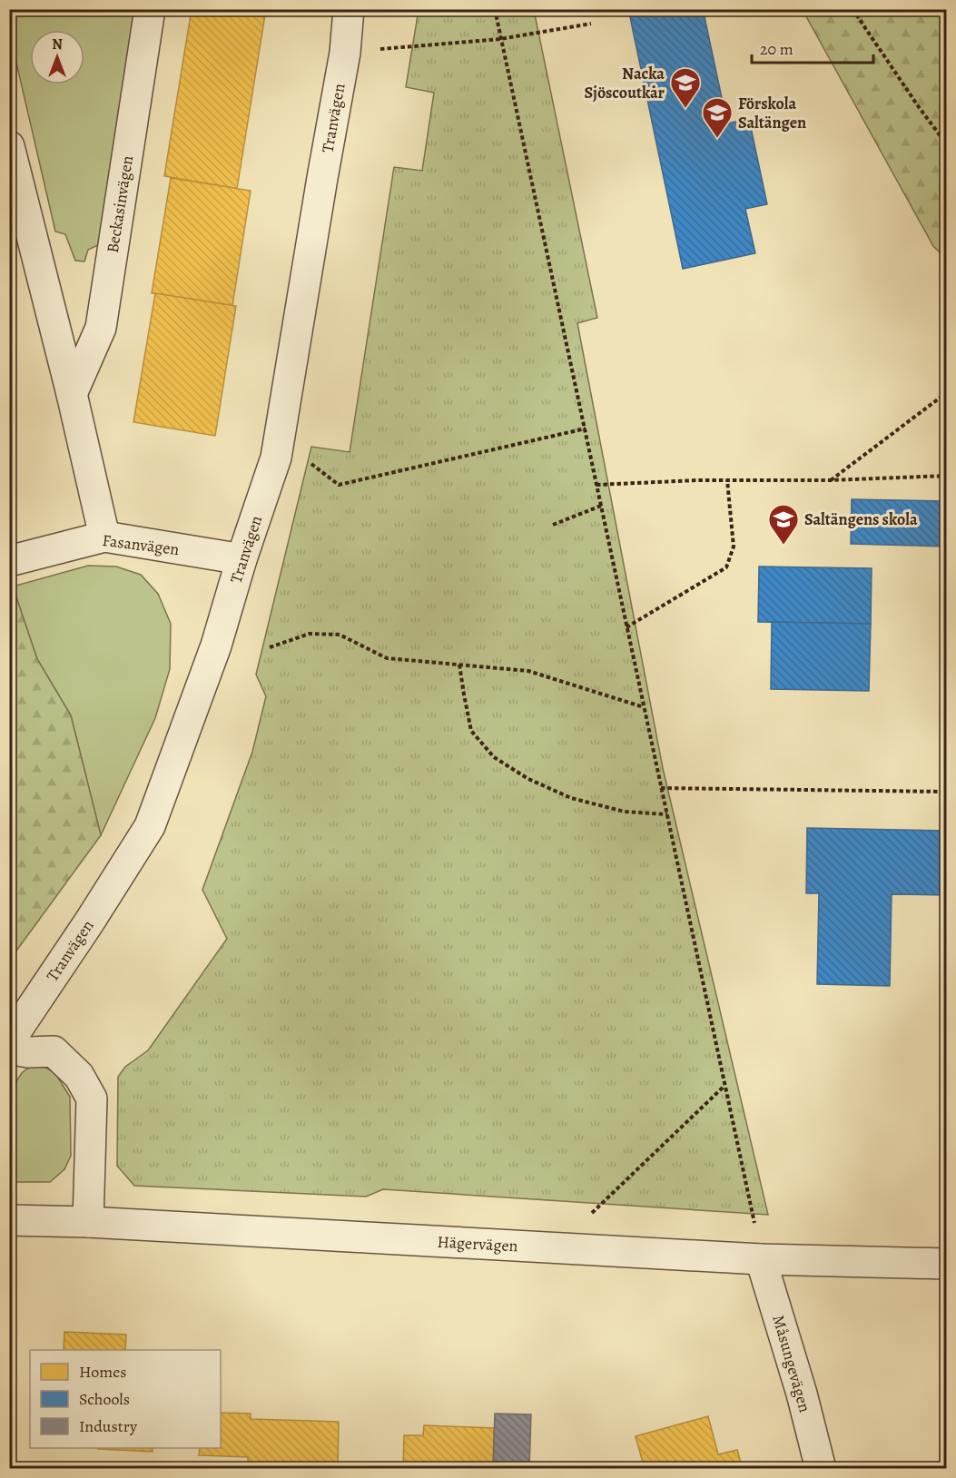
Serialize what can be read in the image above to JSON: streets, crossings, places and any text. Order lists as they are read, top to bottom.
{
  "streets": {
    "street": [
      "Tranvägen",
      "Beckasinvägen",
      "Fasanvägen",
      "Hägervägen",
      "Måsungevägen"
    ]
  },
  "crossings": [
    ["Tranvägen", "Fasanvägen"],
    ["Hägervägen", "Måsungevägen"]
  ],
  "places": {
    "school or university": ["Nacka Sjöscoutkår", "Förskola Saltängen", "Saltängens skola"]
  },
  "legend": ["Homes", "Schools", "Industry"],
  "scale_bar": "20 m",
  "north": "top"
}
